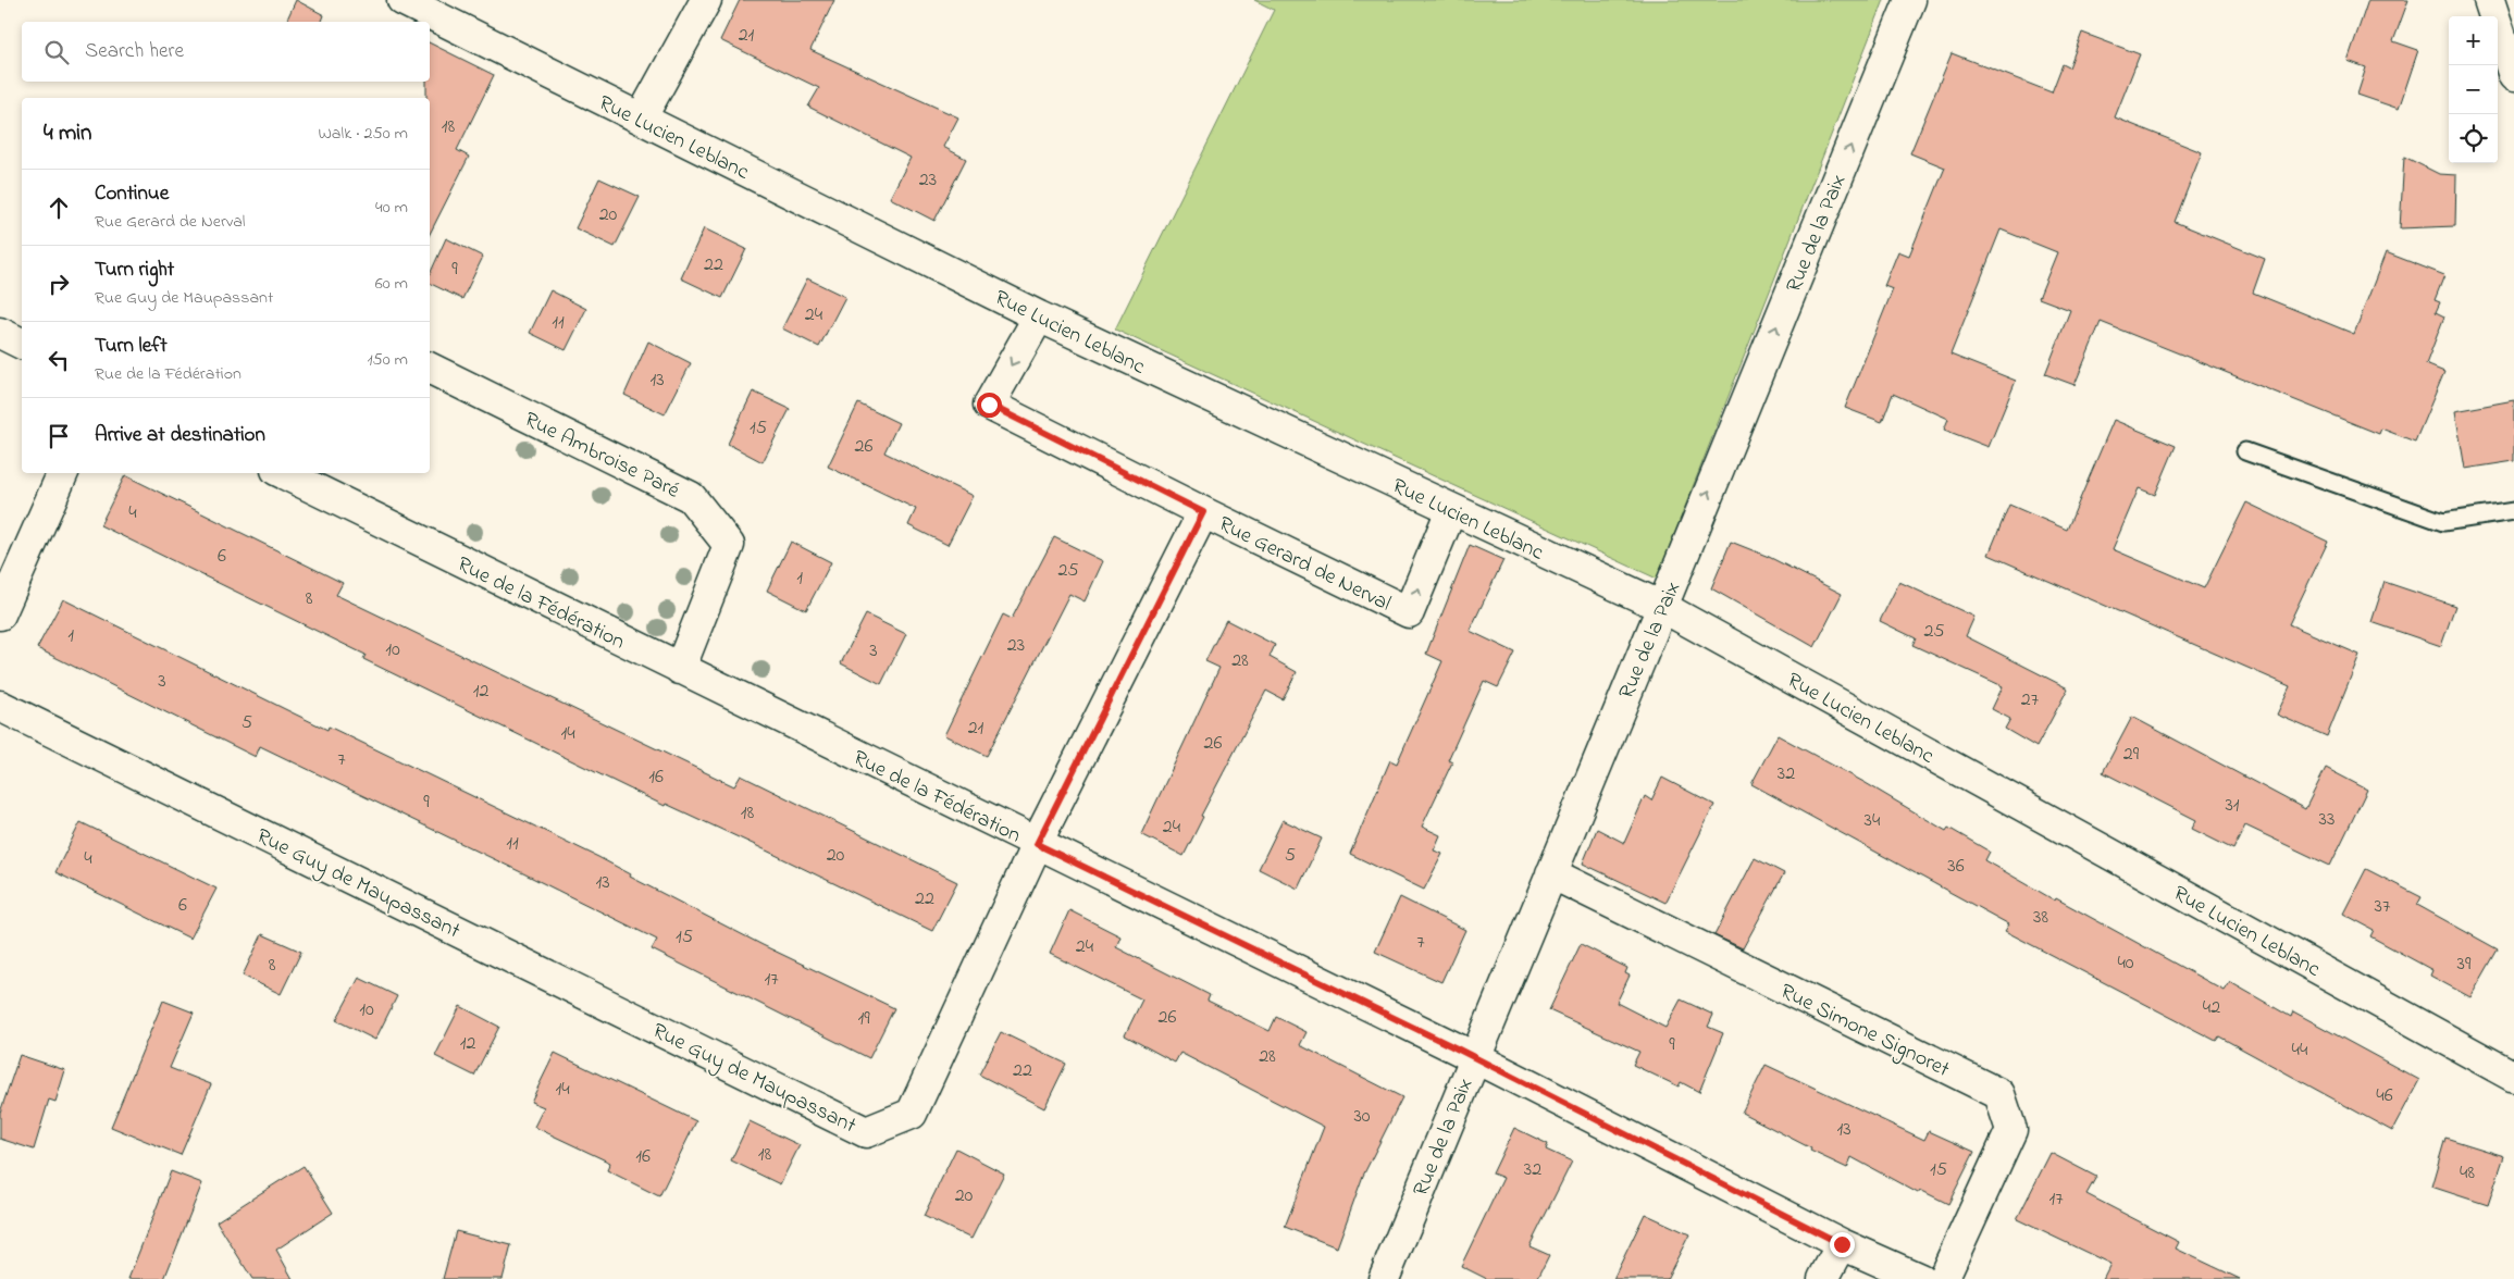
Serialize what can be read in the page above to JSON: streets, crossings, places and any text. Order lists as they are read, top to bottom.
{
  "streets": {
    "street": [
      "Rue Lucien Leblanc",
      "Rue de la Paix",
      "Rue Ambroise Paré",
      "Rue Gerard de Nerval",
      "Rue de la Fédération",
      "Rue Guy de Maupassant",
      "Rue Simone Signoret"
    ]
  },
  "crossings": [
    ["Rue Lucien Leblanc", "Rue de la Paix"],
    ["Rue Lucien Leblanc", "Rue Gerard de Nerval"],
    ["Rue de la Paix", "Rue de la Fédération"],
    ["Rue de la Paix", "Rue Simone Signoret"],
    ["Rue Ambroise Paré", "Rue de la Fédération"],
    ["Rue Gerard de Nerval", "Rue Guy de Maupassant"],
    ["Rue de la Fédération", "Rue Guy de Maupassant"]
  ],
  "one_way": ["Rue de la Paix"],
  "house_numbers": [
    "21",
    "18",
    "23",
    "20",
    "22",
    "9",
    "24",
    "11",
    "13",
    "15",
    "26",
    "4",
    "6",
    "25",
    "1",
    "8",
    "25",
    "1",
    "23",
    "10",
    "3",
    "28",
    "3",
    "12",
    "27",
    "5",
    "21",
    "14",
    "26",
    "29",
    "7",
    "32",
    "16",
    "9",
    "31",
    "18",
    "33",
    "34",
    "24",
    "11",
    "20",
    "5",
    "4",
    "36",
    "13",
    "22",
    "6",
    "37",
    "38",
    "15",
    "7",
    "24",
    "40",
    "39",
    "8",
    "17",
    "42",
    "10",
    "26",
    "19",
    "12",
    "9",
    "44",
    "28",
    "22",
    "14",
    "46",
    "30",
    "13",
    "18",
    "16",
    "32",
    "15",
    "48",
    "20",
    "17"
  ],
  "page": {
    "map_buttons": ["+", "−"],
    "search": "Search here",
    "heading": ["4 min", "Walk · 250 m"],
    "list": [
      ["Continue", "Rue Gerard de Nerval", "40 m"],
      ["Turn right", "Rue Guy de Maupassant", "60 m"],
      ["Turn left", "Rue de la Fédération", "150 m"],
      "Arrive at destination"
    ]
  }
}
